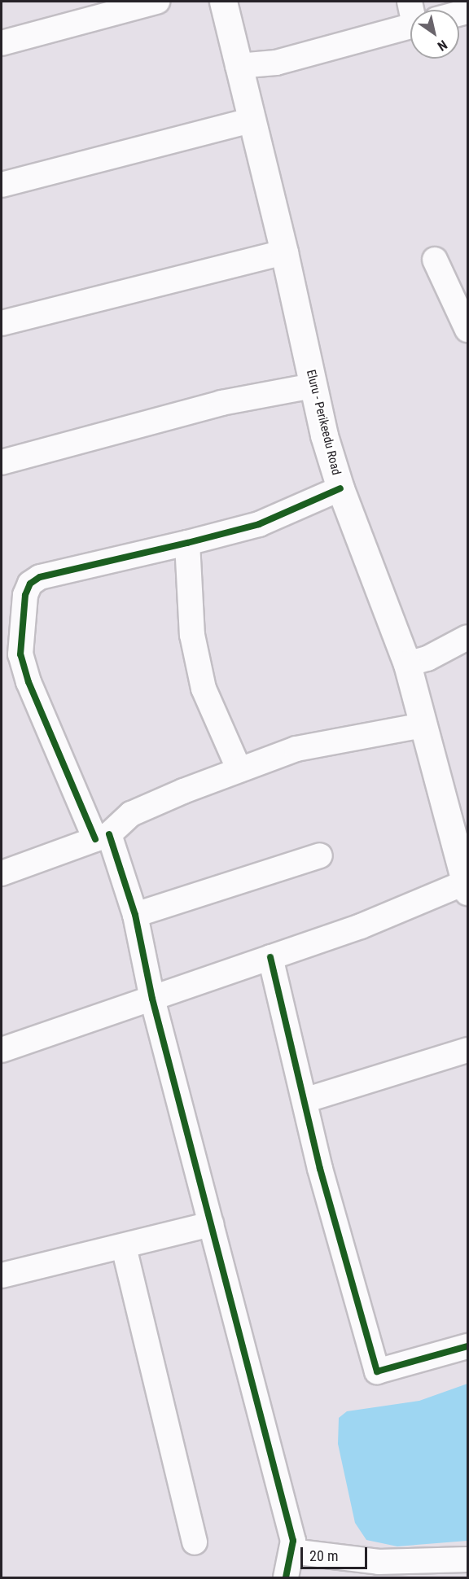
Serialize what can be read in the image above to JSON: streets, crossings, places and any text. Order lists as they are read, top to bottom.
{
  "streets": {
    "main road": ["Eluru - Perikeedu Road"]
  },
  "scale_bar": "20 m",
  "north": "bottom right"
}
